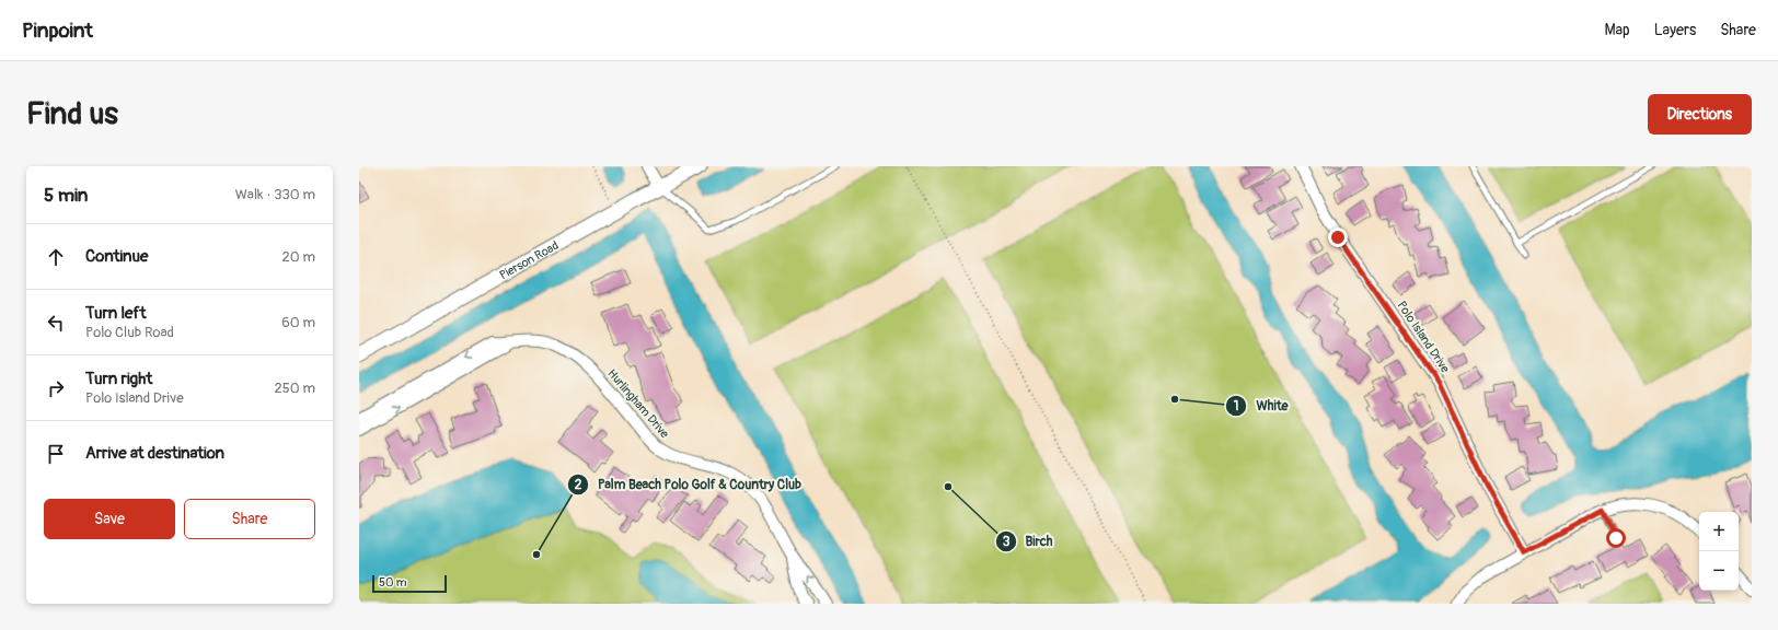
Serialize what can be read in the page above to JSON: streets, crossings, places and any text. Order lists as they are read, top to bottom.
{
  "streets": {
    "street": ["Pierson Road", "Polo Island Drive", "Hurlingham Drive"]
  },
  "places": ["White", "Birch", "Palm Beach Polo Golf & Country Club"],
  "scale_bar": "50 m",
  "page": {
    "header": "Pinpoint",
    "nav": ["Map", "Layers", "Share"],
    "buttons": [
      "Directions",
      ["Save", "Share"]
    ],
    "title": "Find us",
    "heading": ["5 min", "Walk · 330 m"],
    "list": [
      ["Continue", "20 m"],
      ["Turn left", "Polo Club Road", "60 m"],
      ["Turn right", "Polo Island Drive", "250 m"],
      "Arrive at destination"
    ],
    "map_buttons": ["+", "−"],
    "scale": "50 m"
  }
}
